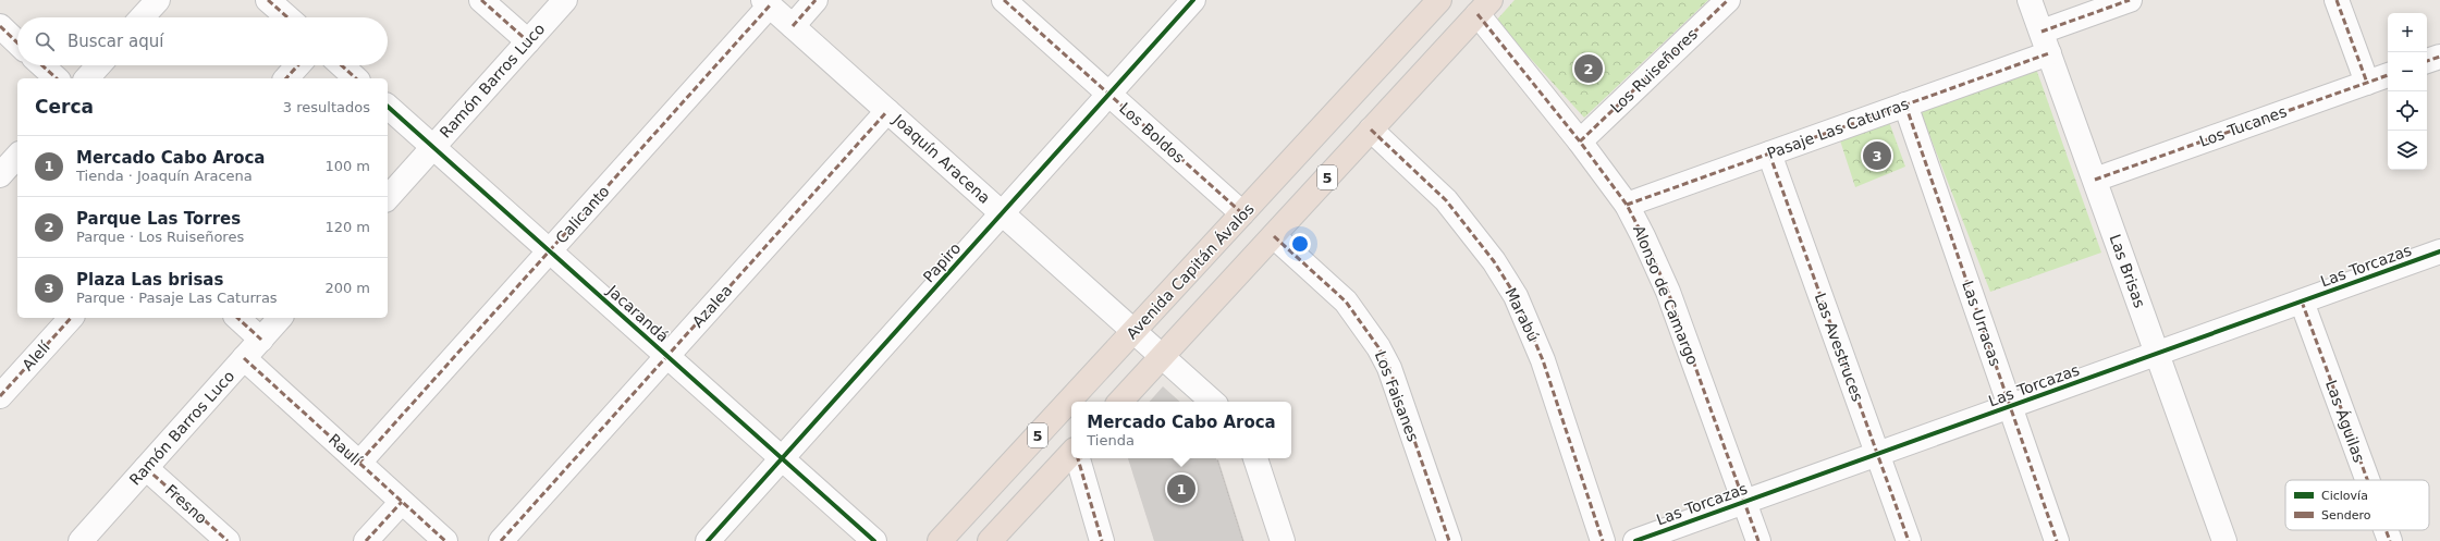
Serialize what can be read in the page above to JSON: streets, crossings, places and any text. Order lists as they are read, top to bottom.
{
  "streets": {
    "highway": ["5", "Avenida Capitán Ávalos"],
    "street": [
      "Los Ruiseñores",
      "Ramón Barros Luco",
      "Los Tucanes",
      "Pasaje Las Caturras",
      "Los Boldos",
      "Joaquín Aracena",
      "Calicanto",
      "Papiro",
      "Las Torcazas",
      "Las Brisas",
      "Alonso de Camargo",
      "Azalea",
      "Jacarandá",
      "Marabú",
      "Las Urracas",
      "Las Avestruces",
      "Alelí",
      "Los Faisanes",
      "Las Águilas",
      "Raulí",
      "Fresno"
    ]
  },
  "crossings": [
    ["Los Ruiseñores", "Alonso de Camargo"],
    ["Ramón Barros Luco", "Jacarandá"],
    ["Ramón Barros Luco", "Raulí"],
    ["Ramón Barros Luco", "Fresno"],
    ["Los Tucanes", "Las Brisas"],
    ["Pasaje Las Caturras", "Las Brisas"],
    ["Pasaje Las Caturras", "Alonso de Camargo"],
    ["Pasaje Las Caturras", "Las Urracas"],
    ["Pasaje Las Caturras", "Las Avestruces"],
    ["Los Boldos", "Papiro"],
    ["Los Boldos", "Avenida Capitán Ávalos"],
    ["Joaquín Aracena", "5"],
    ["Joaquín Aracena", "Calicanto"],
    ["Joaquín Aracena", "Papiro"],
    ["Joaquín Aracena", "Avenida Capitán Ávalos"],
    ["Joaquín Aracena", "Azalea"],
    ["5", "Alonso de Camargo"],
    ["5", "Marabú"],
    ["5", "Los Faisanes"],
    ["Calicanto", "Jacarandá"],
    ["Calicanto", "Raulí"],
    ["Papiro", "Jacarandá"],
    ["Las Torcazas", "Las Brisas"],
    ["Las Torcazas", "Alonso de Camargo"],
    ["Las Torcazas", "Las Urracas"],
    ["Las Torcazas", "Las Avestruces"],
    ["Las Torcazas", "Las Águilas"],
    ["Azalea", "Jacarandá"]
  ],
  "legend": ["Ciclovía", "Sendero"],
  "page": {
    "map_buttons": ["+", "−"],
    "search": "Buscar aquí",
    "pins": ["2", "3", "1"],
    "heading": ["Cerca", "3 resultados"],
    "list": [
      {
        "mark": "1",
        "name": "Mercado Cabo Aroca",
        "note": "Tienda · Joaquín Aracena",
        "value": "100 m"
      },
      {
        "mark": "2",
        "name": "Parque Las Torres",
        "note": "Parque · Los Ruiseñores",
        "value": "120 m"
      },
      {
        "mark": "3",
        "name": "Plaza Las brisas",
        "note": "Parque · Pasaje Las Caturras",
        "value": "200 m"
      }
    ],
    "popup": ["Mercado Cabo Aroca", "Tienda"]
  }
}
